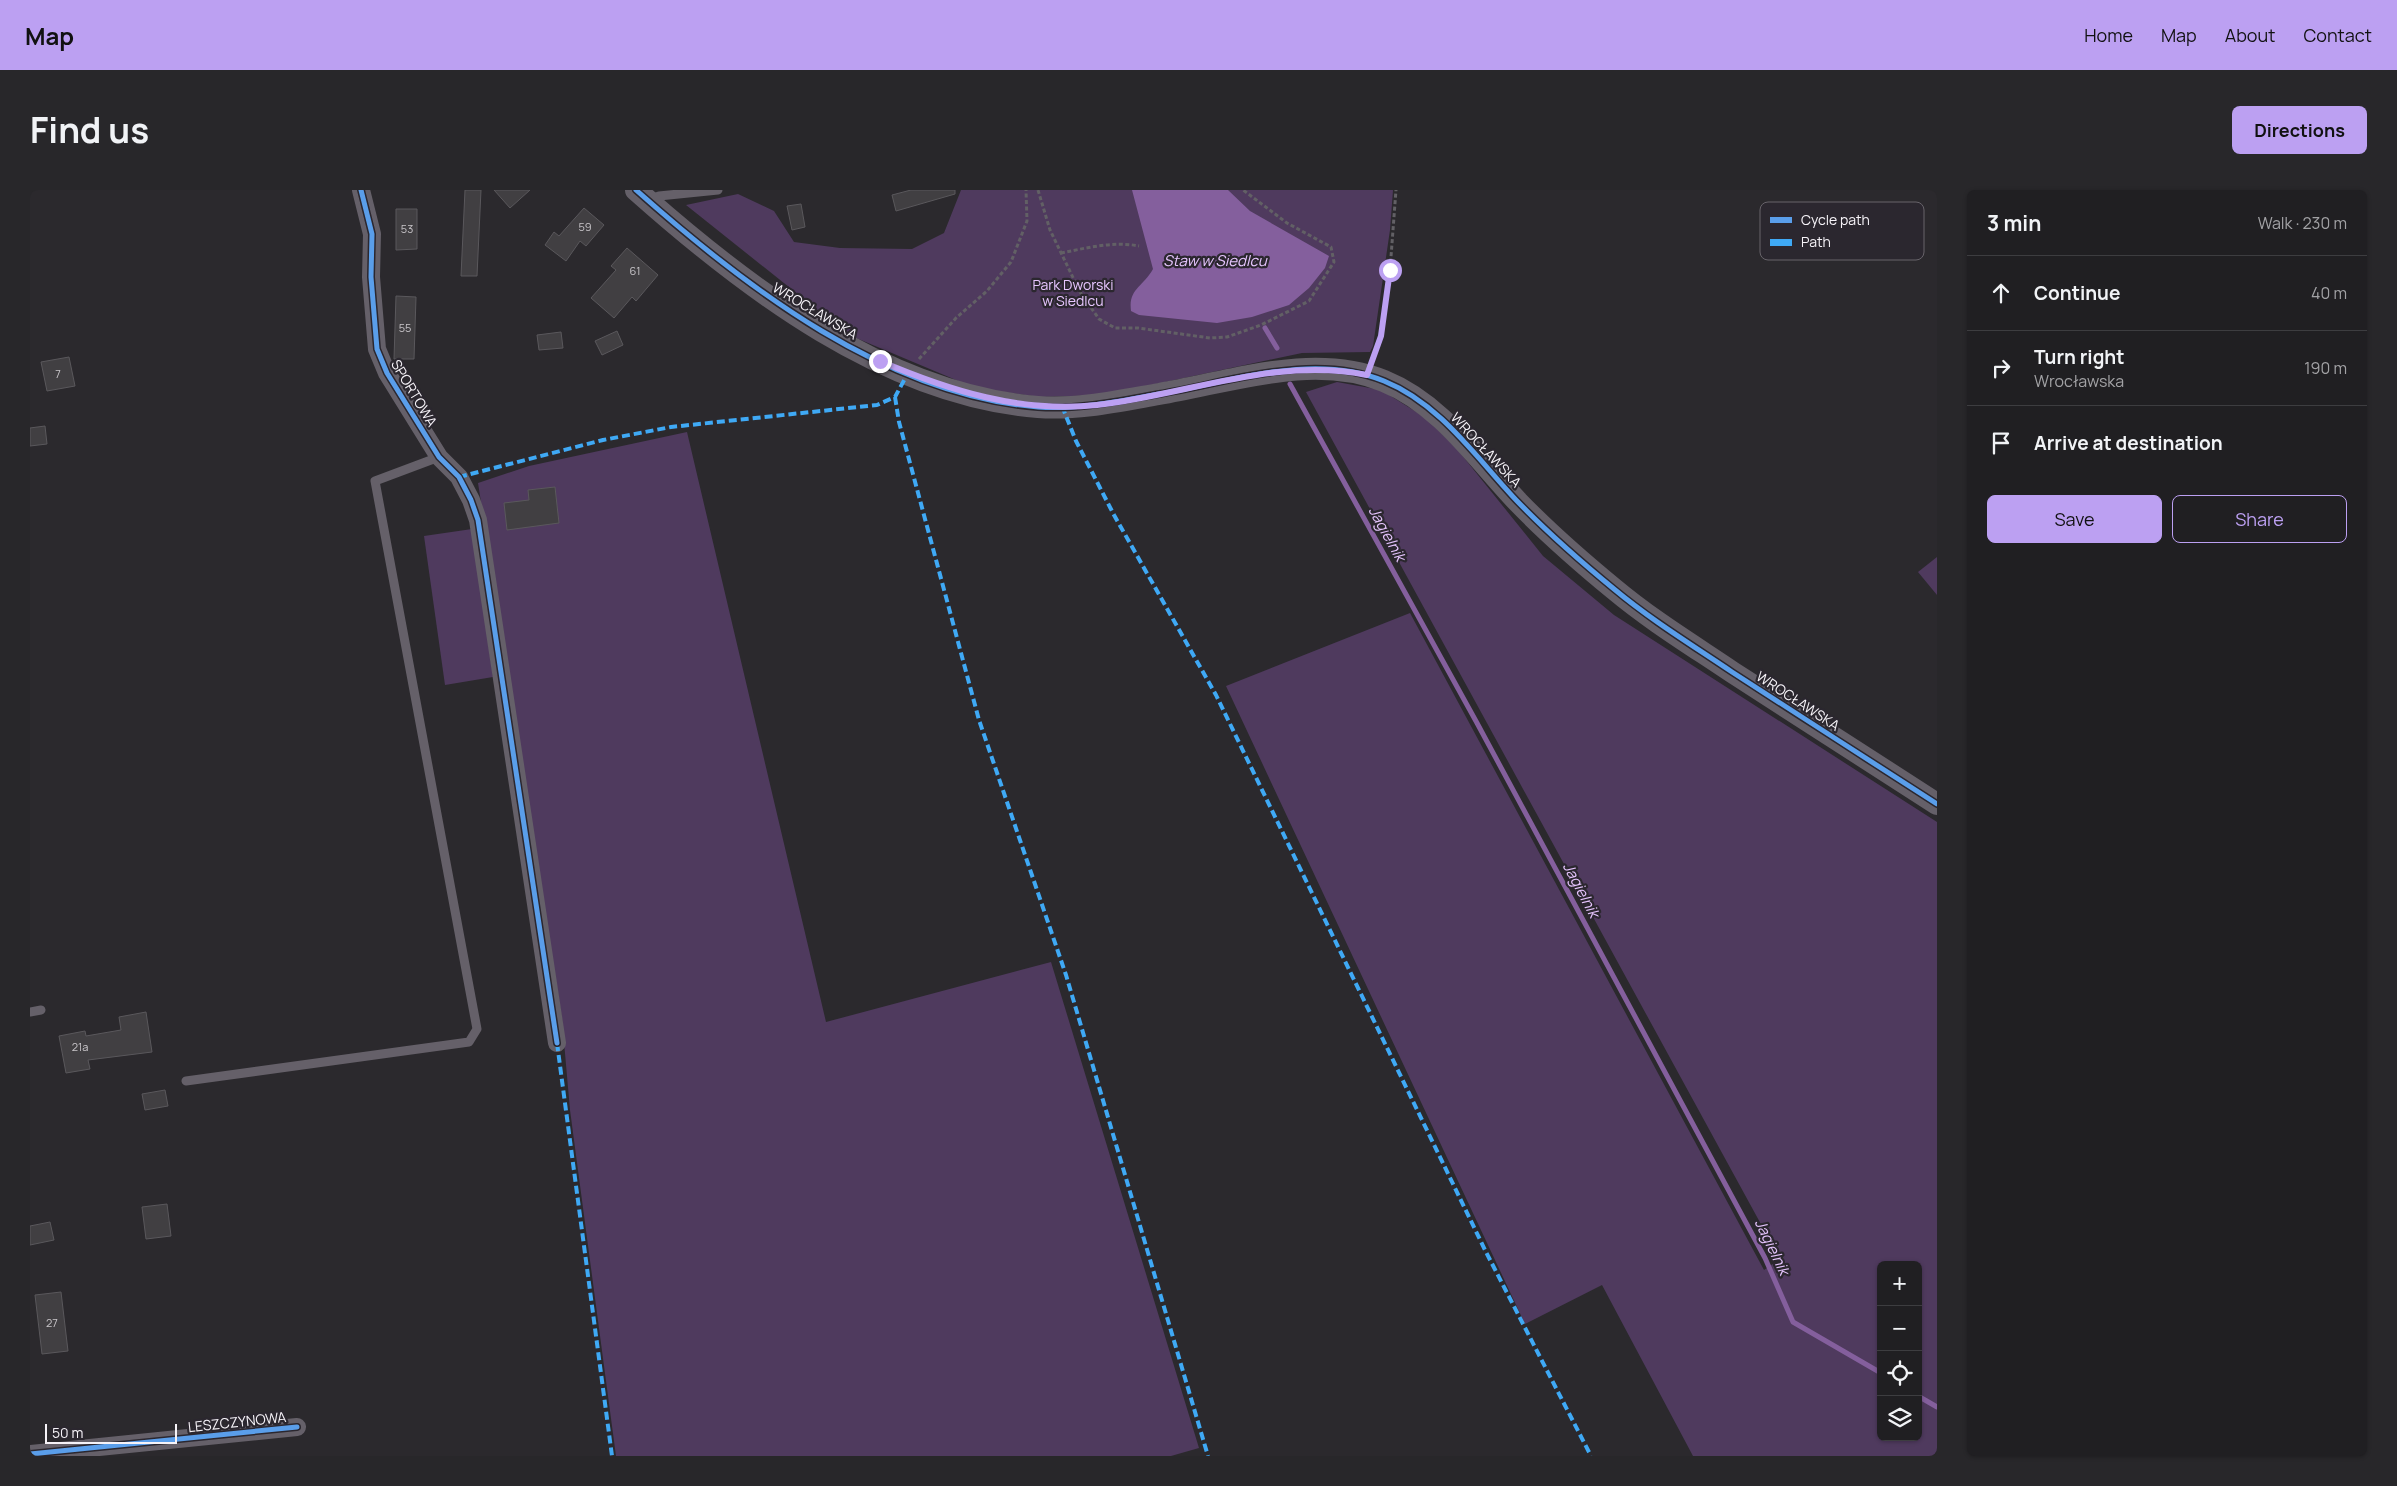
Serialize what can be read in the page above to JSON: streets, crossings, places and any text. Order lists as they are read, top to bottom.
{
  "streets": {
    "street": ["WROCŁAWSKA", "SPORTOWA", "LESZCZYNOWA"]
  },
  "water": ["Staw w Siedlcu", "Jagielnik"],
  "parks": ["Park Dworski w Siedlcu"],
  "house_numbers": [
    "59",
    "53",
    "61",
    "55",
    "7",
    "21a",
    "27"
  ],
  "legend": ["Cycle path", "Path"],
  "scale_bar": "50 m",
  "page": {
    "header": "Map",
    "nav": [
      "Home",
      "Map",
      "About",
      "Contact"
    ],
    "title": "Find us",
    "buttons": [
      "Directions",
      ["Save", "Share"]
    ],
    "heading": ["3 min", "Walk · 230 m"],
    "list": [
      ["Continue", "40 m"],
      ["Turn right", "Wrocławska", "190 m"],
      "Arrive at destination"
    ],
    "map_buttons": ["+", "−"],
    "scale": "50 m"
  }
}
